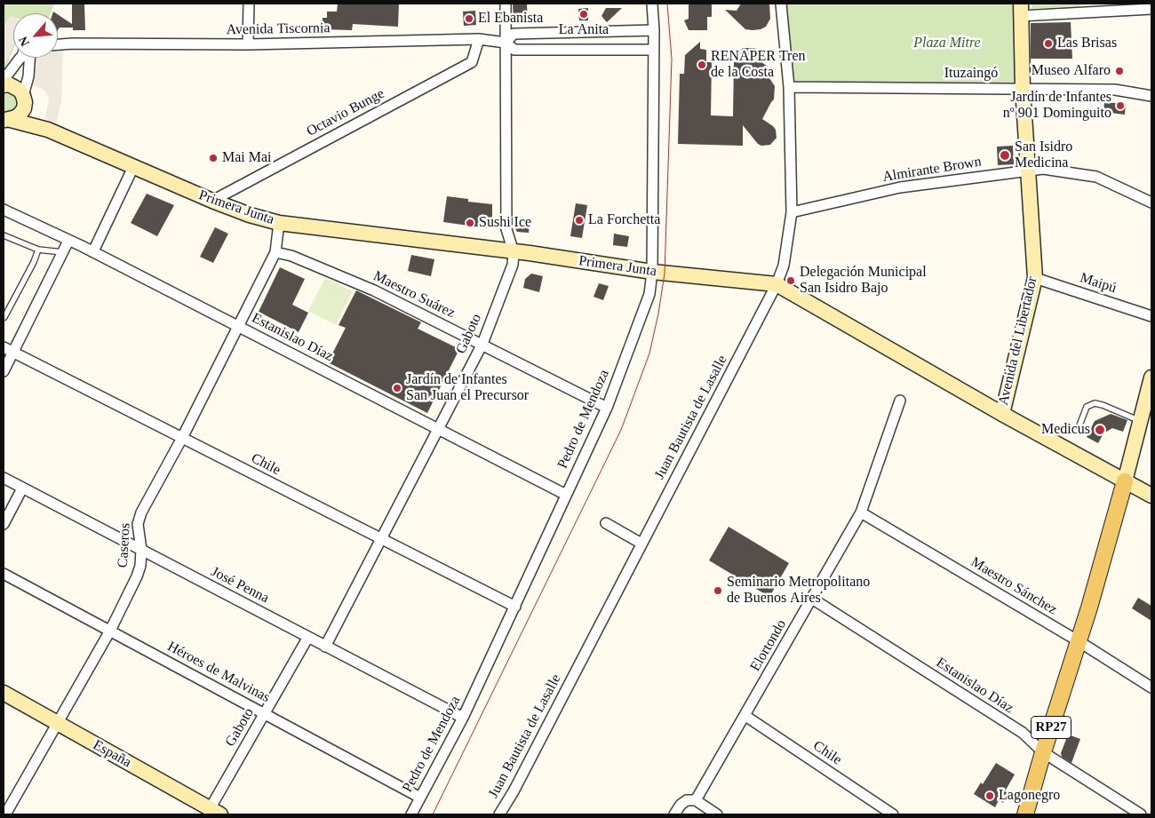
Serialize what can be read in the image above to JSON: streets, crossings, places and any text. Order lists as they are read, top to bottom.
{
  "streets": {
    "main road": ["RP27"],
    "street": [
      "Avenida Tiscornia",
      "Ituzaingó",
      "Octavio Bunge",
      "Almirante Brown",
      "Primera Junta",
      "Maipú",
      "Maestro Suárez",
      "Gaboto",
      "Estanislao Díaz",
      "Avenida del Libertador",
      "Juan Bautista de Lasalle",
      "Pedro de Mendoza",
      "Chile",
      "Caseros",
      "José Penna",
      "Maestro Sánchez",
      "Elortondo",
      "Héroes de Malvinas",
      "España"
    ]
  },
  "crossings": [
    ["Avenida Tiscornia", "Octavio Bunge"],
    ["Avenida Tiscornia", "Gaboto"],
    ["Avenida Tiscornia", "Pedro de Mendoza"],
    ["Ituzaingó", "Avenida del Libertador"],
    ["Ituzaingó", "Juan Bautista de Lasalle"],
    ["Octavio Bunge", "Primera Junta"],
    ["Almirante Brown", "Avenida del Libertador"],
    ["Almirante Brown", "Juan Bautista de Lasalle"],
    ["Primera Junta", "Gaboto"],
    ["Primera Junta", "Avenida del Libertador"],
    ["Primera Junta", "Juan Bautista de Lasalle"],
    ["Primera Junta", "Pedro de Mendoza"],
    ["Primera Junta", "Caseros"],
    ["Primera Junta", "RP27"],
    ["Maipú", "Avenida del Libertador"],
    ["Maestro Suárez", "Gaboto"],
    ["Maestro Suárez", "Pedro de Mendoza"],
    ["Maestro Suárez", "Caseros"],
    ["Gaboto", "Estanislao Díaz"],
    ["Gaboto", "Chile"],
    ["Gaboto", "José Penna"],
    ["Gaboto", "Héroes de Malvinas"],
    ["Gaboto", "España"],
    ["Estanislao Díaz", "Pedro de Mendoza"],
    ["Estanislao Díaz", "Caseros"],
    ["Estanislao Díaz", "Elortondo"],
    ["Estanislao Díaz", "RP27"],
    ["Pedro de Mendoza", "Chile"],
    ["Pedro de Mendoza", "José Penna"],
    ["Pedro de Mendoza", "Héroes de Malvinas"],
    ["Chile", "Caseros"],
    ["Chile", "Elortondo"],
    ["Caseros", "José Penna"],
    ["Caseros", "Héroes de Malvinas"],
    ["Caseros", "España"],
    ["Maestro Sánchez", "Elortondo"],
    ["Maestro Sánchez", "RP27"]
  ],
  "parks": ["Plaza Mitre"],
  "places": [
    "La Anita",
    "El Ebanista",
    "Las Brisas",
    "RENAPER Tren de la Costa",
    "Museo Alfaro",
    "Jardín de Infantes nº 901 Dominguito",
    "San Isidro Medicina",
    "Mai Mai",
    "La Forchetta",
    "Sushi Ice",
    "Delegación Municipal San Isidro Bajo",
    "Jardín de Infantes San Juan el Precursor",
    "Medicus",
    "Seminario Metropolitano de Buenos Aires",
    "Lagonegro"
  ],
  "north": "bottom left"
}
